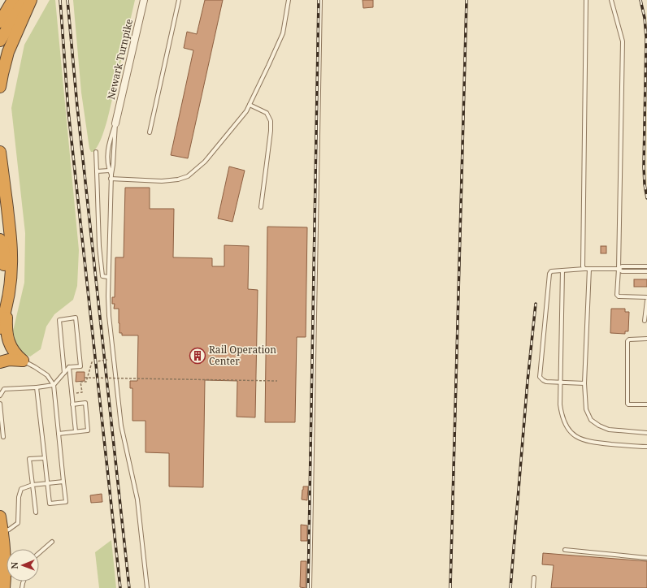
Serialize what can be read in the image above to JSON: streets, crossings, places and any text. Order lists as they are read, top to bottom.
{
  "streets": {
    "street": ["Newark Turnpike"]
  },
  "places": {
    "building": ["Rail Operation Center"]
  },
  "north": "left"
}
